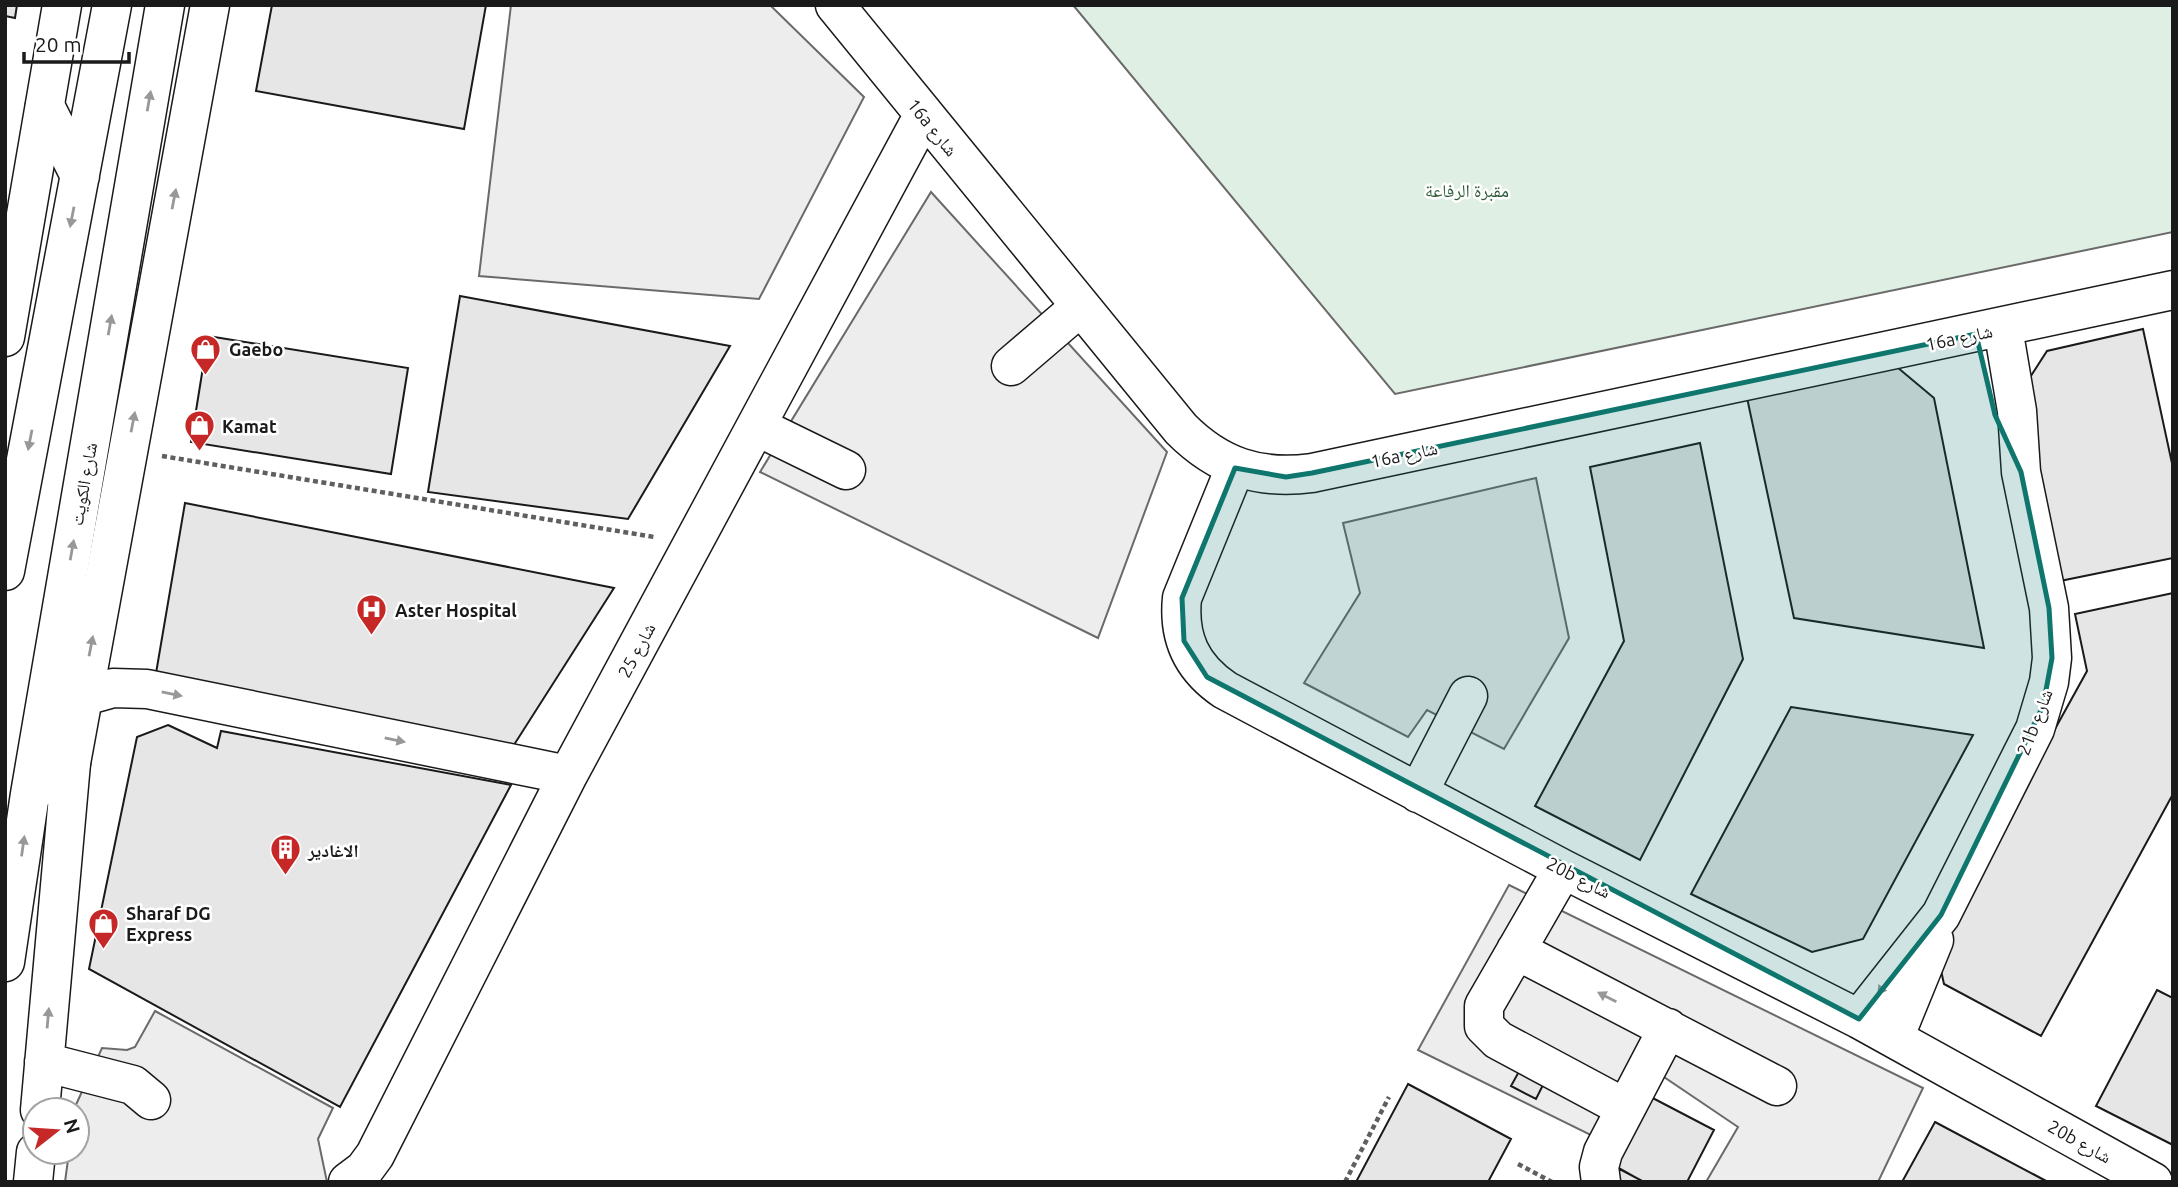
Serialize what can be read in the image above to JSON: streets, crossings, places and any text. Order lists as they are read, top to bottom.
{
  "streets": {
    "street": [
      "16a شارع",
      "شارع الكويت",
      "شارع 25",
      "21b شارع",
      "20b شارع"
    ]
  },
  "crossings": [
    ["16a شارع", "شارع 25"],
    ["16a شارع", "21b شارع"],
    ["16a شارع", "20b شارع"],
    ["21b شارع", "20b شارع"]
  ],
  "parks": ["مقبرة الرفاعة"],
  "places": {
    "shop": ["Gaebo", "Kamat", "Sharaf DG Express"],
    "hospital": ["Aster Hospital"],
    "building": ["الاغادیر"]
  },
  "scale_bar": "20 m",
  "north": "right"
}
